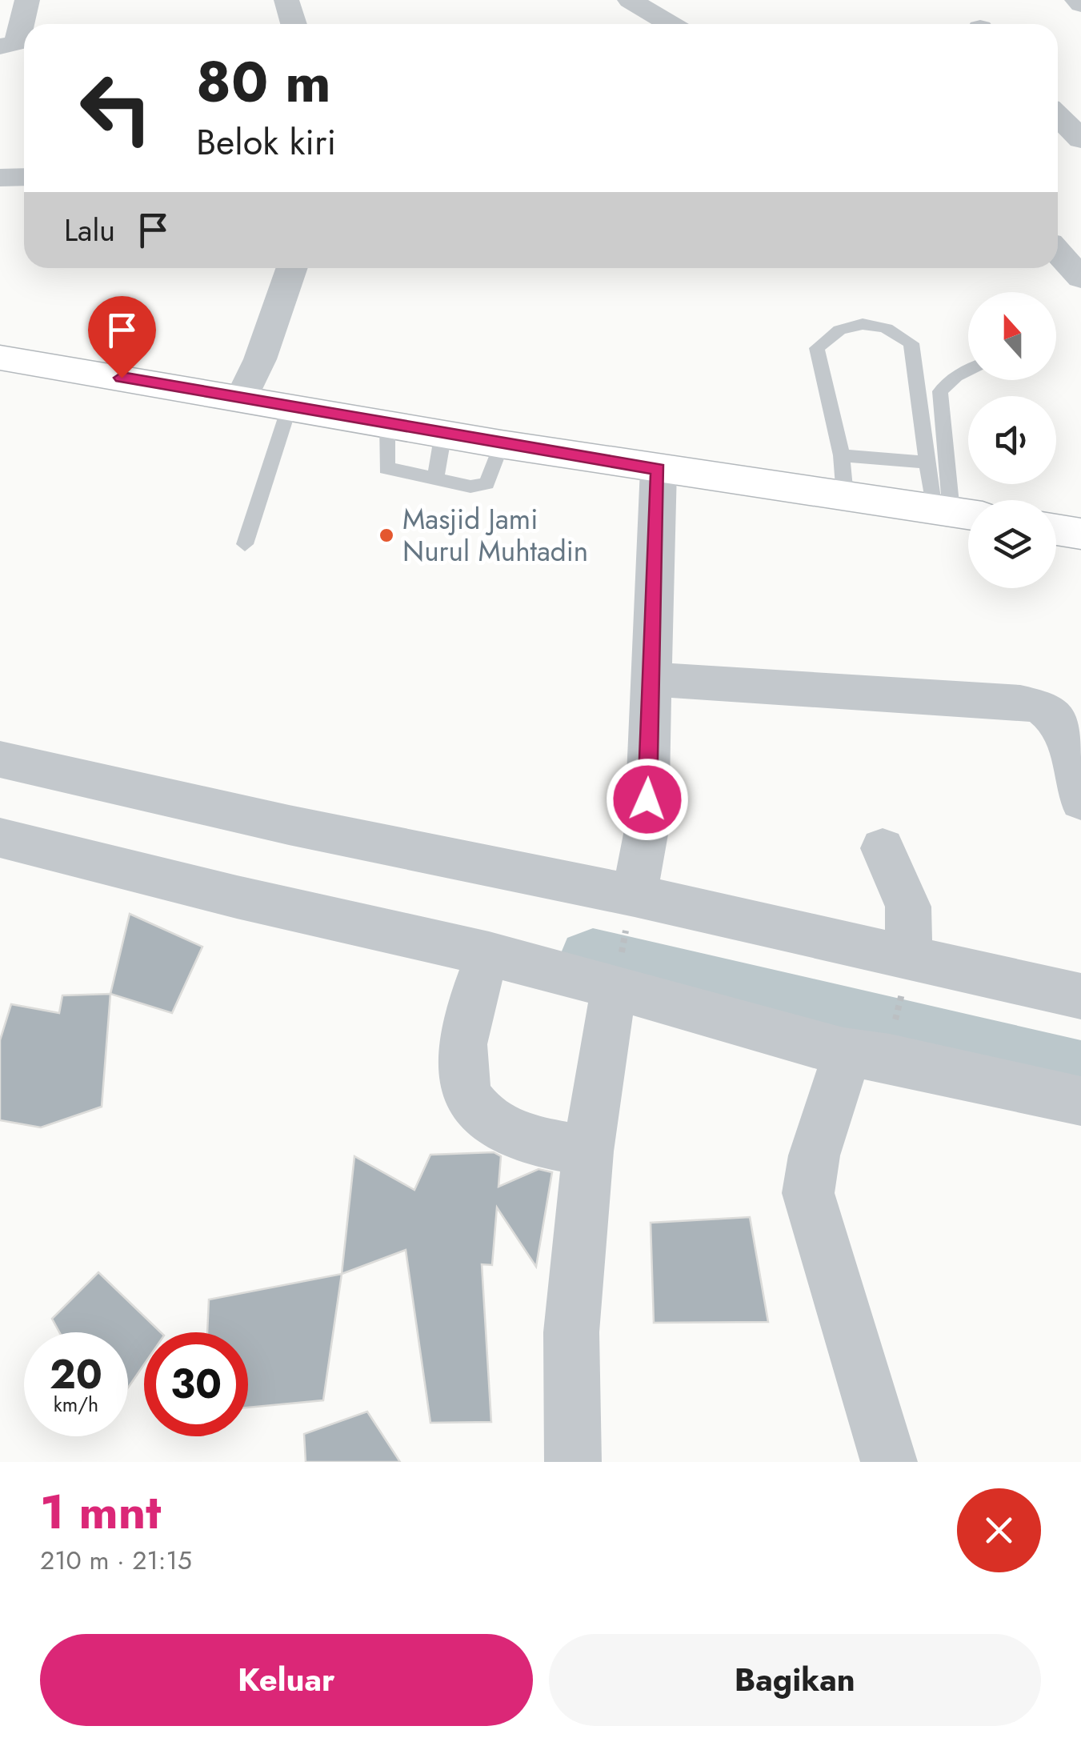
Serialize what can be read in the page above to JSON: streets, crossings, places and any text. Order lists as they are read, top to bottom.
{
  "places": ["Masjid Jami Nurul Muhtadin"],
  "north": "top",
  "page": {
    "turn": ["80 m", "Belok kiri"],
    "then": "Lalu",
    "speed": "20 km/h",
    "limit": "30",
    "heading": ["1 mnt", "210 m · 21:15"],
    "buttons": ["Keluar", "Bagikan"]
  }
}
